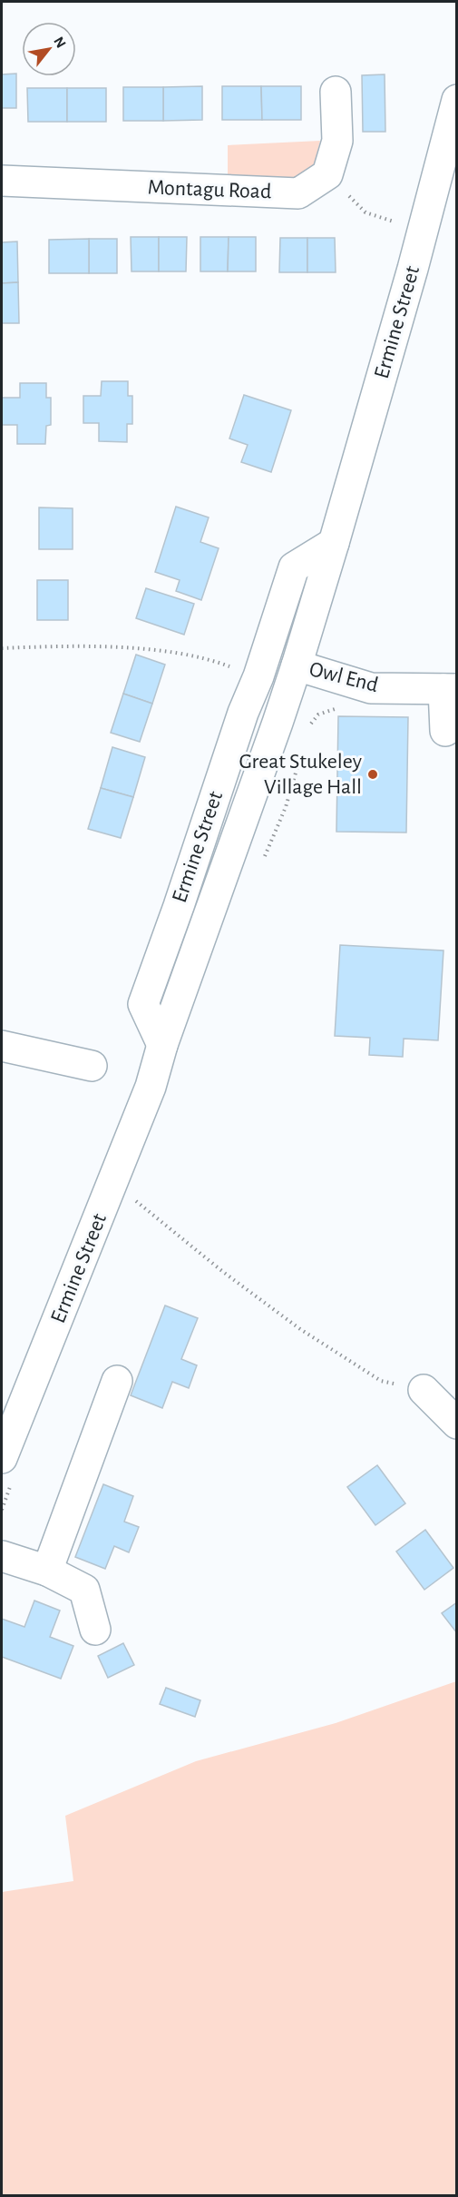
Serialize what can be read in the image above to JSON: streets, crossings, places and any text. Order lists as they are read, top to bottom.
{
  "streets": {
    "street": ["Montagu Road", "Ermine Street", "Owl End"]
  },
  "crossings": [
    ["Ermine Street", "Owl End"]
  ],
  "places": ["Great Stukeley Village Hall"],
  "north": "top right"
}
